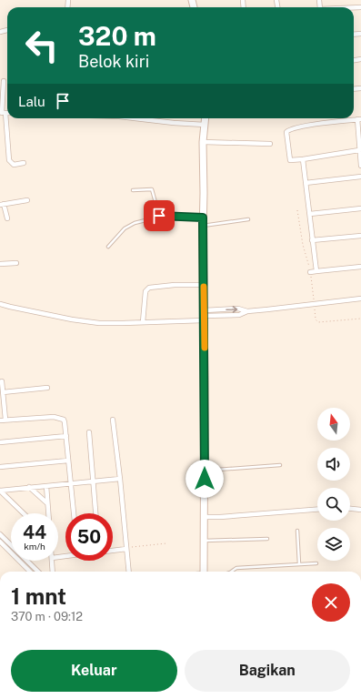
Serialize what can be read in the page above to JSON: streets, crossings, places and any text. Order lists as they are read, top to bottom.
{
  "north": "top",
  "page": {
    "turn": ["320 m", "Belok kiri"],
    "then": "Lalu",
    "speed": "44 km/h",
    "limit": "50",
    "heading": ["1 mnt", "370 m · 09:12"],
    "buttons": ["Keluar", "Bagikan"]
  }
}
